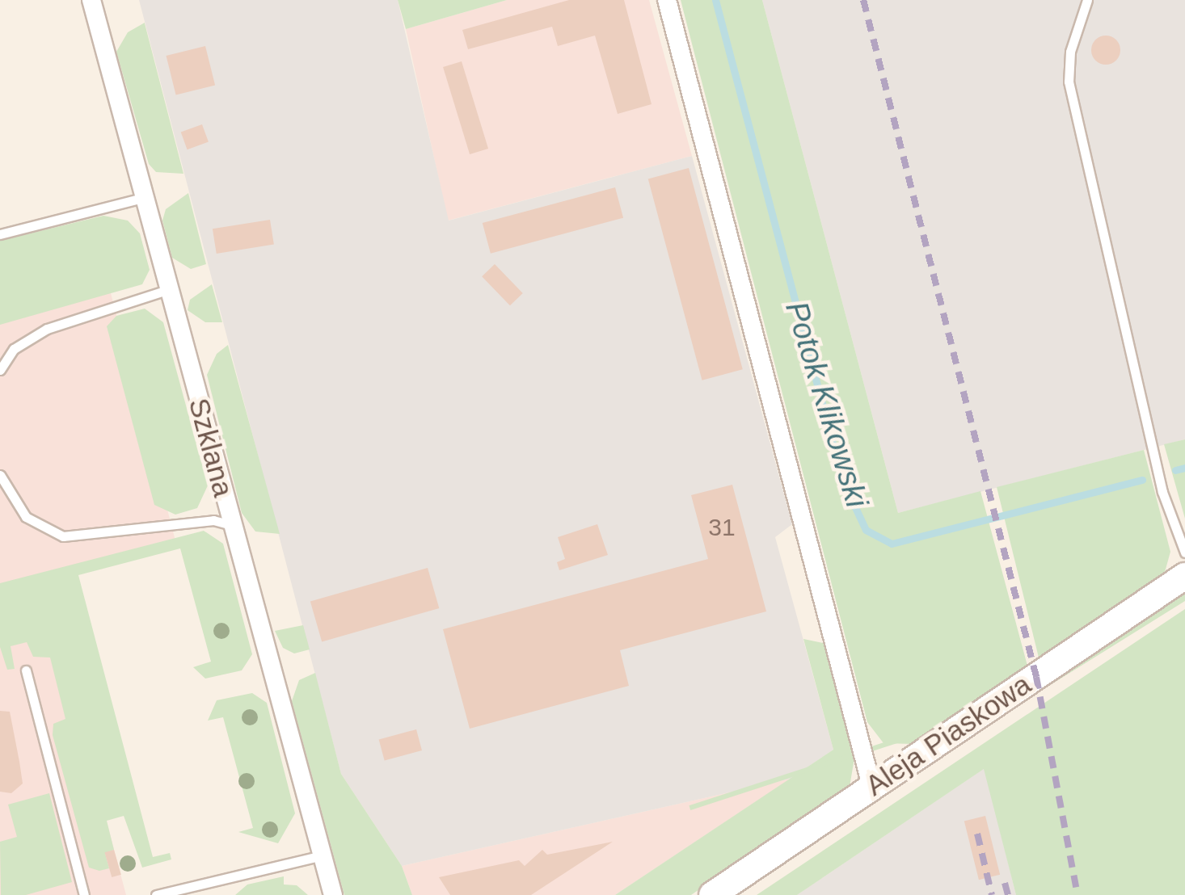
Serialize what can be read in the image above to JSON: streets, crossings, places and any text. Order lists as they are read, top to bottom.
{
  "streets": {
    "main road": ["Aleja Piaskowa"],
    "street": ["Szklana"]
  },
  "water": ["Potok Klikowski"],
  "house_numbers": ["31"]
}
